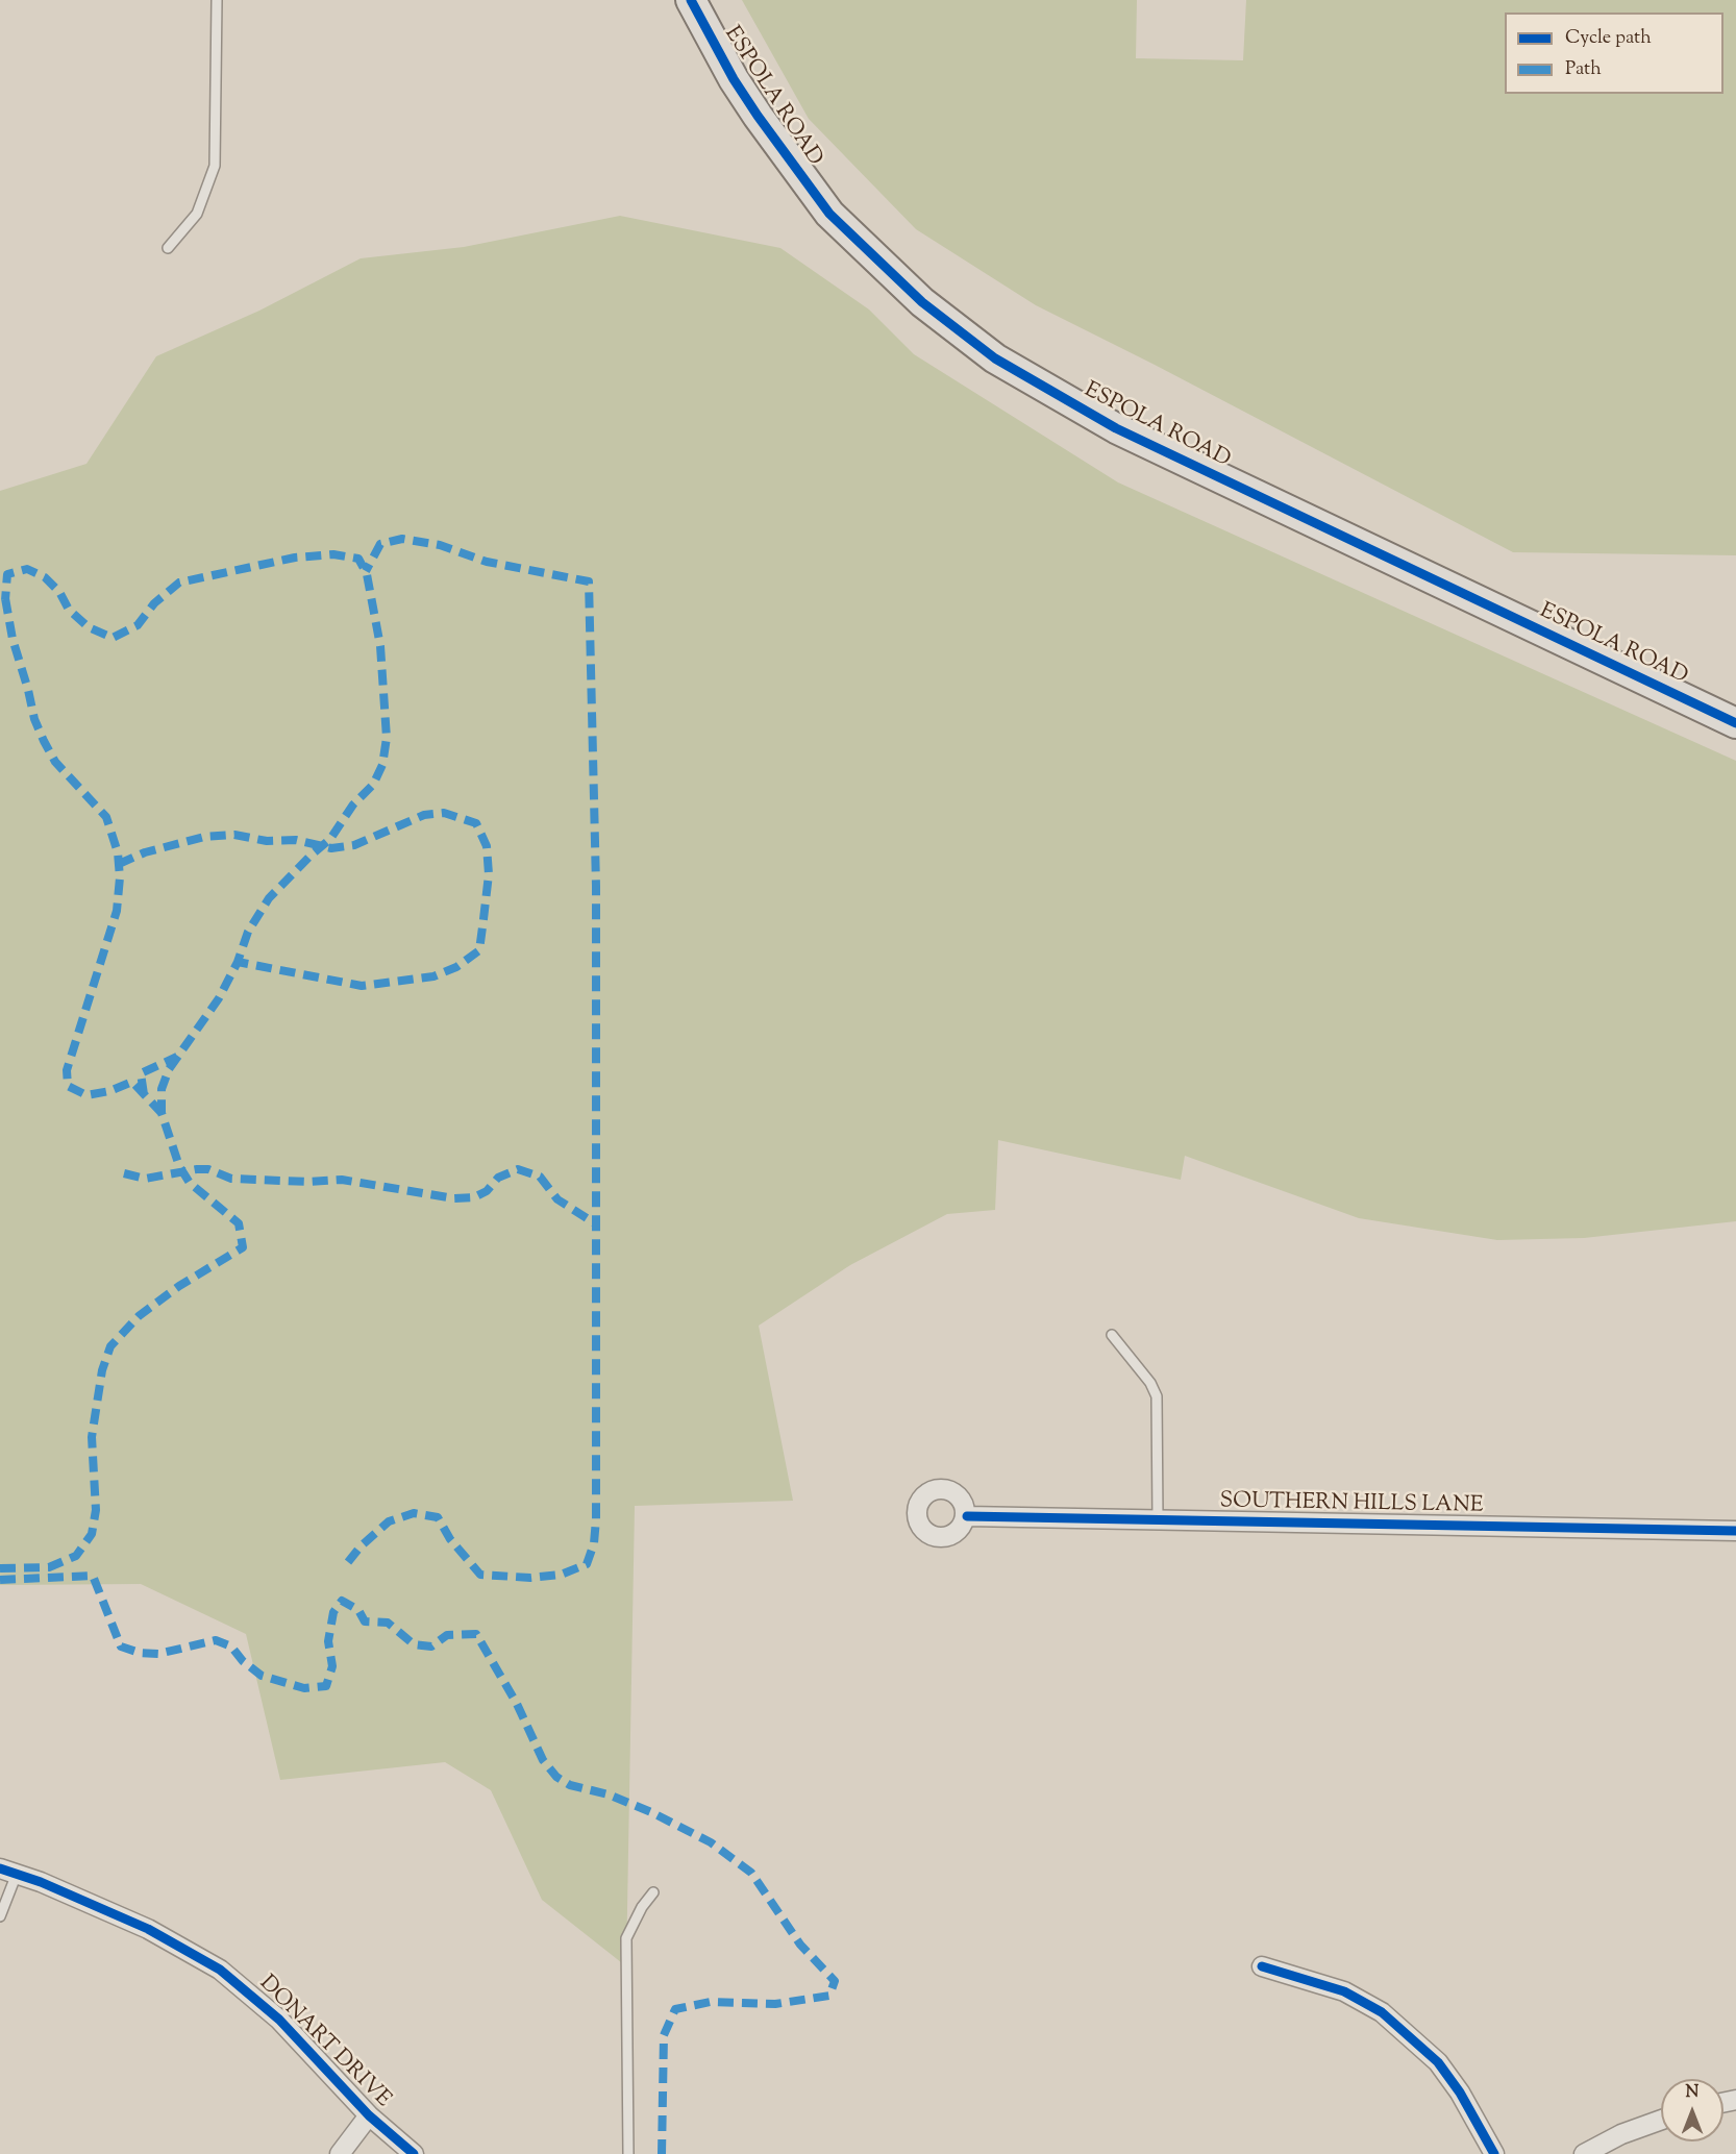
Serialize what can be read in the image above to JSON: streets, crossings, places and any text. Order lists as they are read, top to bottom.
{
  "streets": {
    "main road": ["ESPOLA ROAD"],
    "street": ["SOUTHERN HILLS LANE", "DONART DRIVE"]
  },
  "legend": ["Cycle path", "Path"],
  "north": "top"
}
